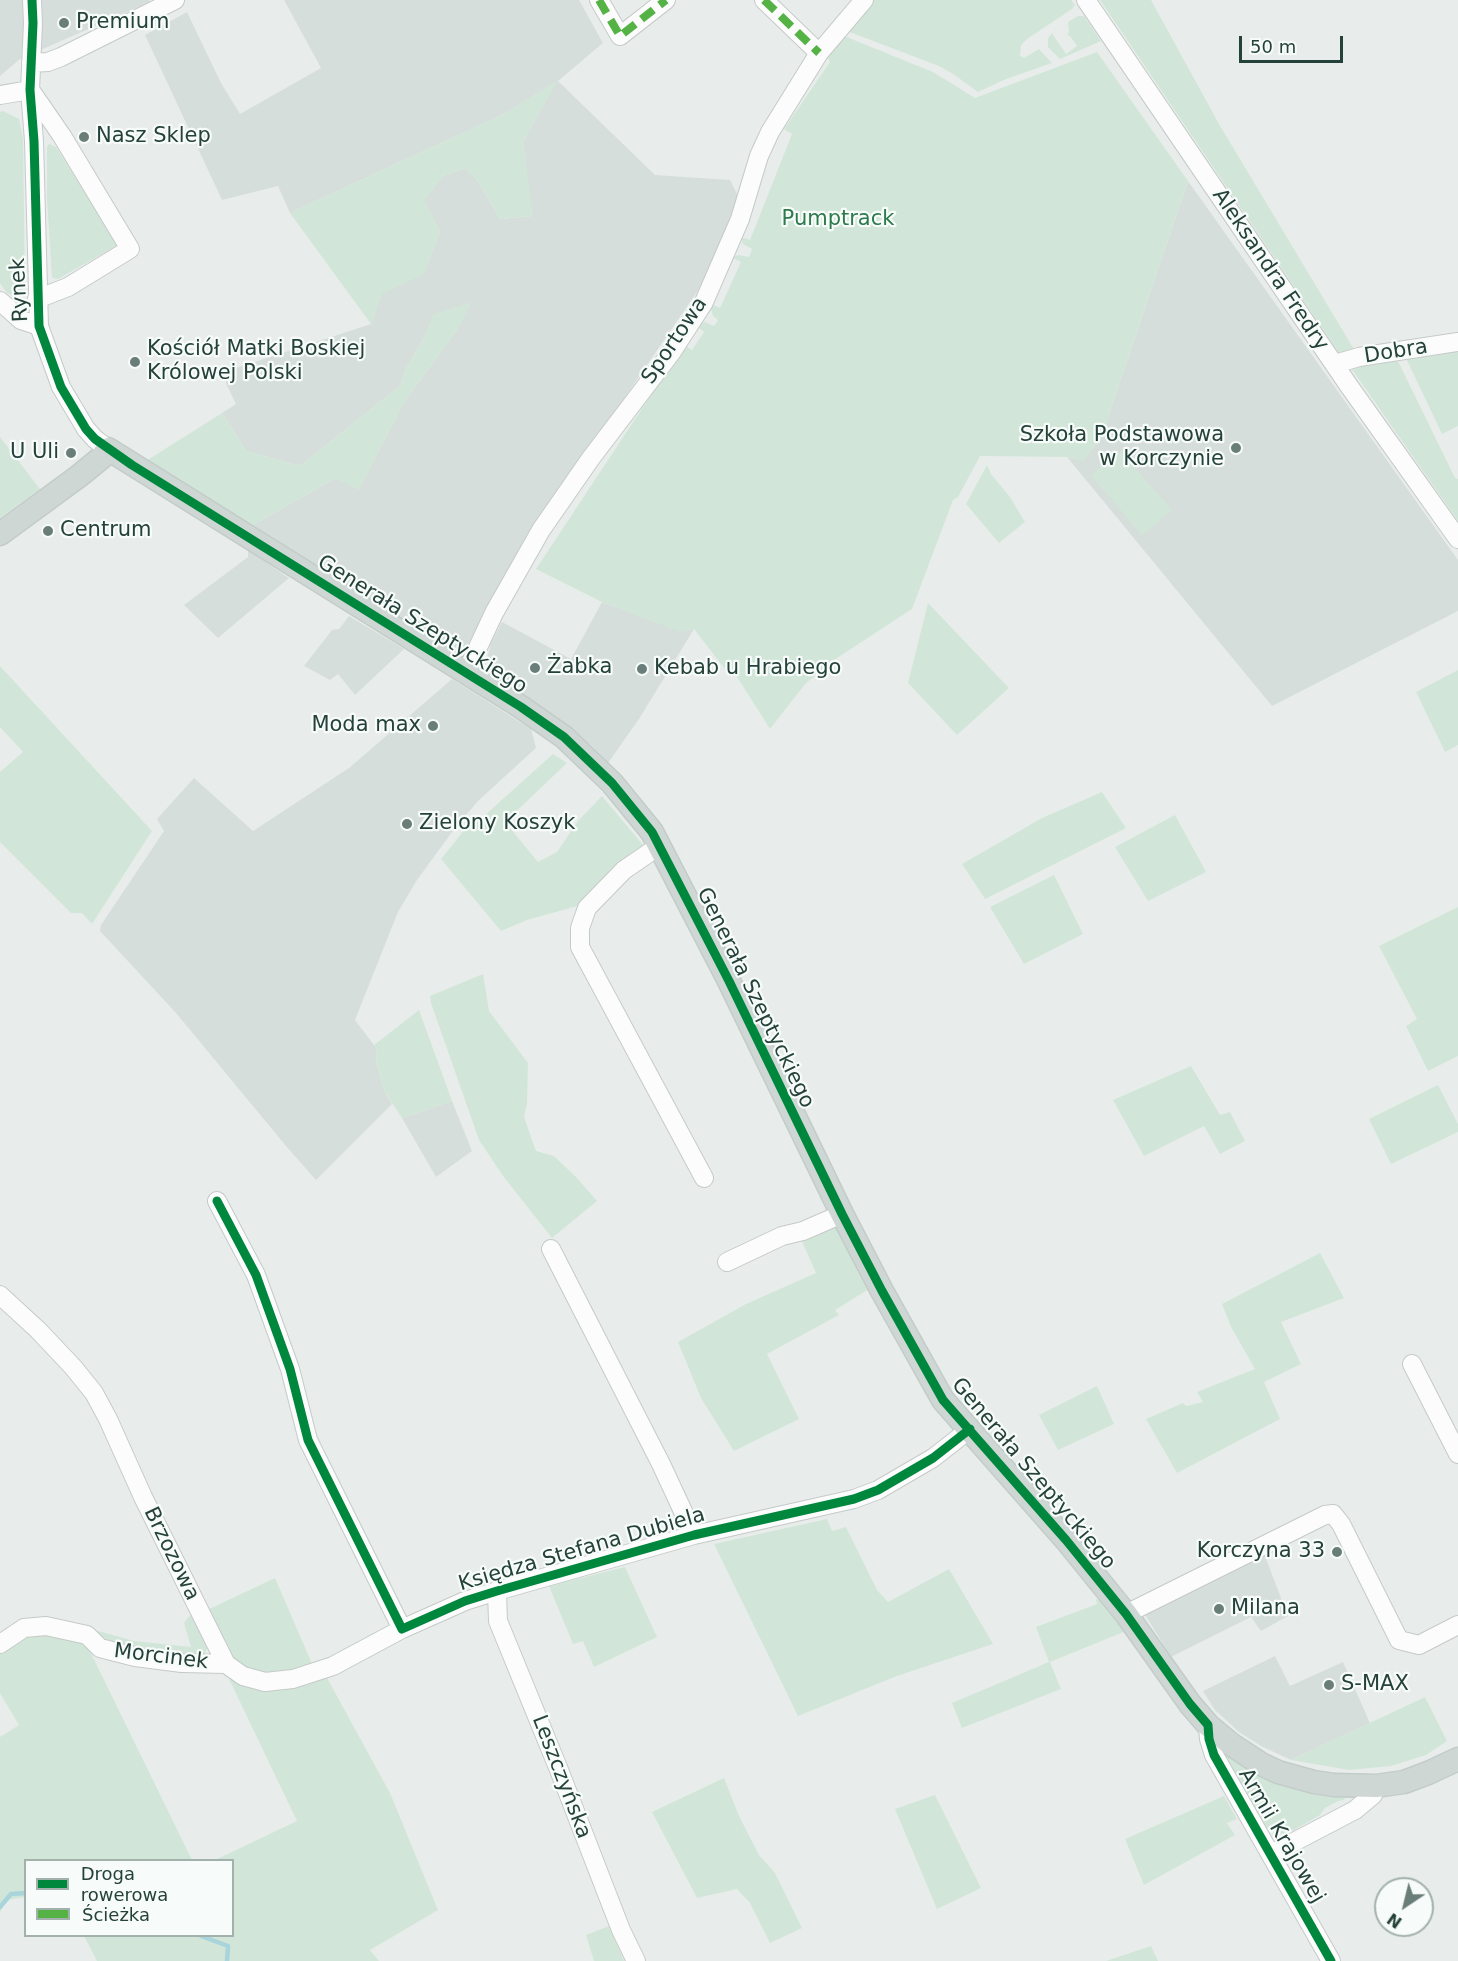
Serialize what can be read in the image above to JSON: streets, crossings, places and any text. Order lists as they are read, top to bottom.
{
  "streets": {
    "main road": ["Generała Szeptyckiego"],
    "street": [
      "Aleksandra Fredry",
      "Rynek",
      "Sportowa",
      "Dobra",
      "Księdza Stefana Dubiela",
      "Brzozowa",
      "Morcinek",
      "Leszczyńska",
      "Armii Krajowej"
    ]
  },
  "crossings": [
    ["Aleksandra Fredry", "Dobra"],
    ["Rynek", "Generała Szeptyckiego"],
    ["Sportowa", "Generała Szeptyckiego"],
    ["Generała Szeptyckiego", "Księdza Stefana Dubiela"],
    ["Generała Szeptyckiego", "Armii Krajowej"],
    ["Księdza Stefana Dubiela", "Leszczyńska"],
    ["Brzozowa", "Morcinek"]
  ],
  "parks": ["Pumptrack"],
  "places": [
    "Premium",
    "Nasz Sklep",
    "Kościół Matki Boskiej Królowej Polski",
    "Szkoła Podstawowa w Korczynie",
    "U Uli",
    "Centrum",
    "Żabka",
    "Kebab u Hrabiego",
    "Moda max",
    "Zielony Koszyk",
    "Korczyna 33",
    "Milana",
    "S-MAX"
  ],
  "legend": ["Droga rowerowa", "Ścieżka"],
  "scale_bar": "50 m",
  "north": "bottom left"
}
